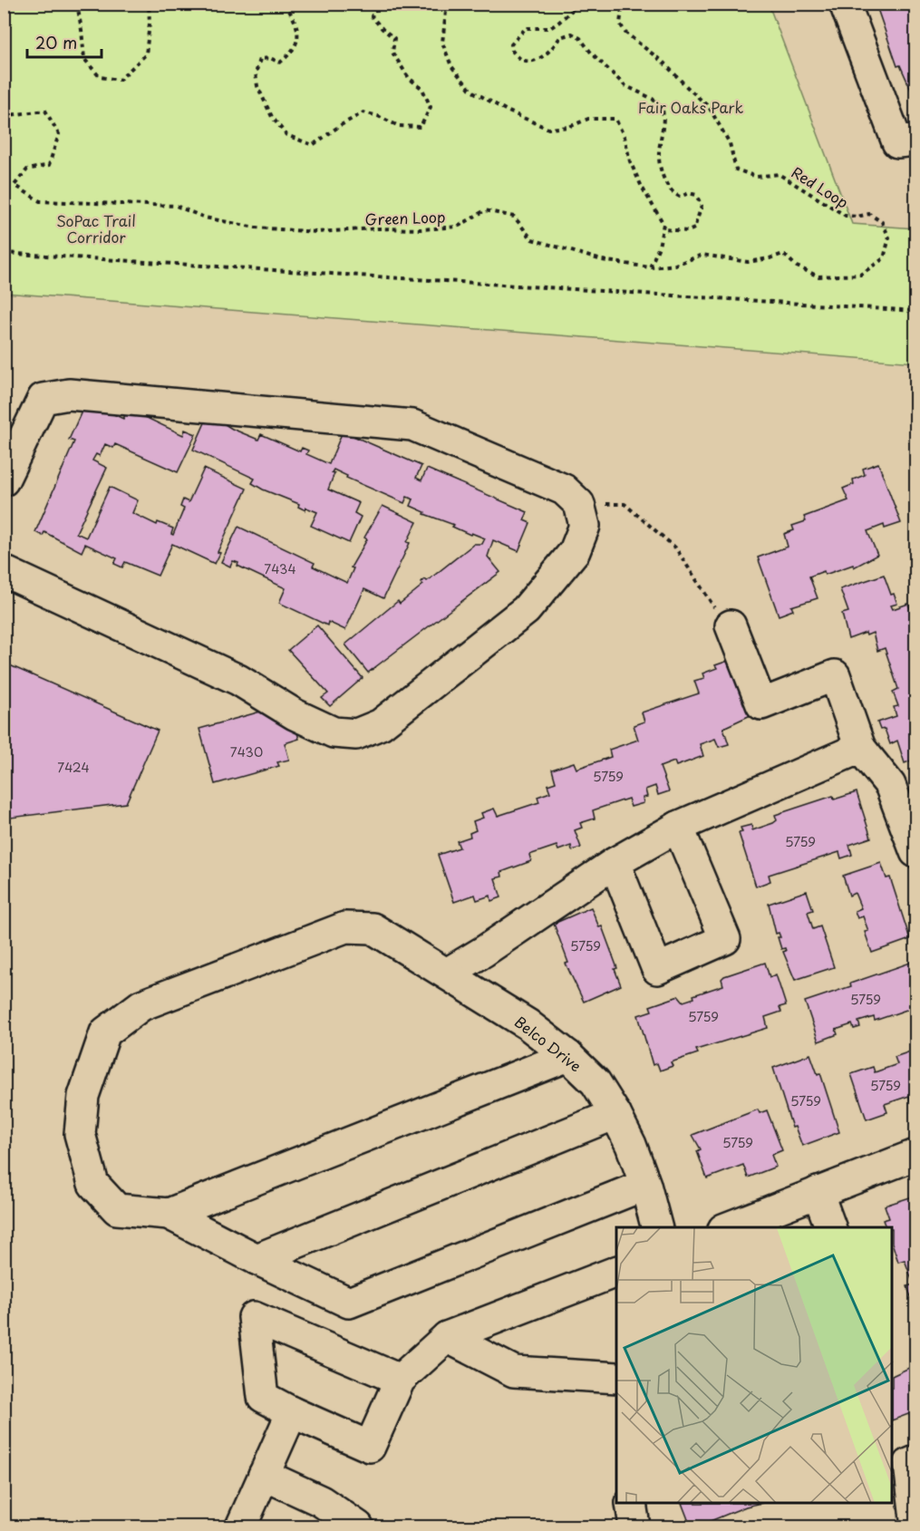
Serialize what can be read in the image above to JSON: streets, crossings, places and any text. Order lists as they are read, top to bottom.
{
  "streets": {
    "street": ["Belco Drive"],
    "path": ["Red Loop", "Green Loop"]
  },
  "crossings": [
    ["Red Loop", "Green Loop"]
  ],
  "parks": ["Fair Oaks Park", "SoPac Trail Corridor"],
  "house_numbers": [
    "7434",
    "7430",
    "7424",
    "5759",
    "5759",
    "5759",
    "5759",
    "5759",
    "5759",
    "5759",
    "5759"
  ],
  "scale_bar": "20 m"
}
